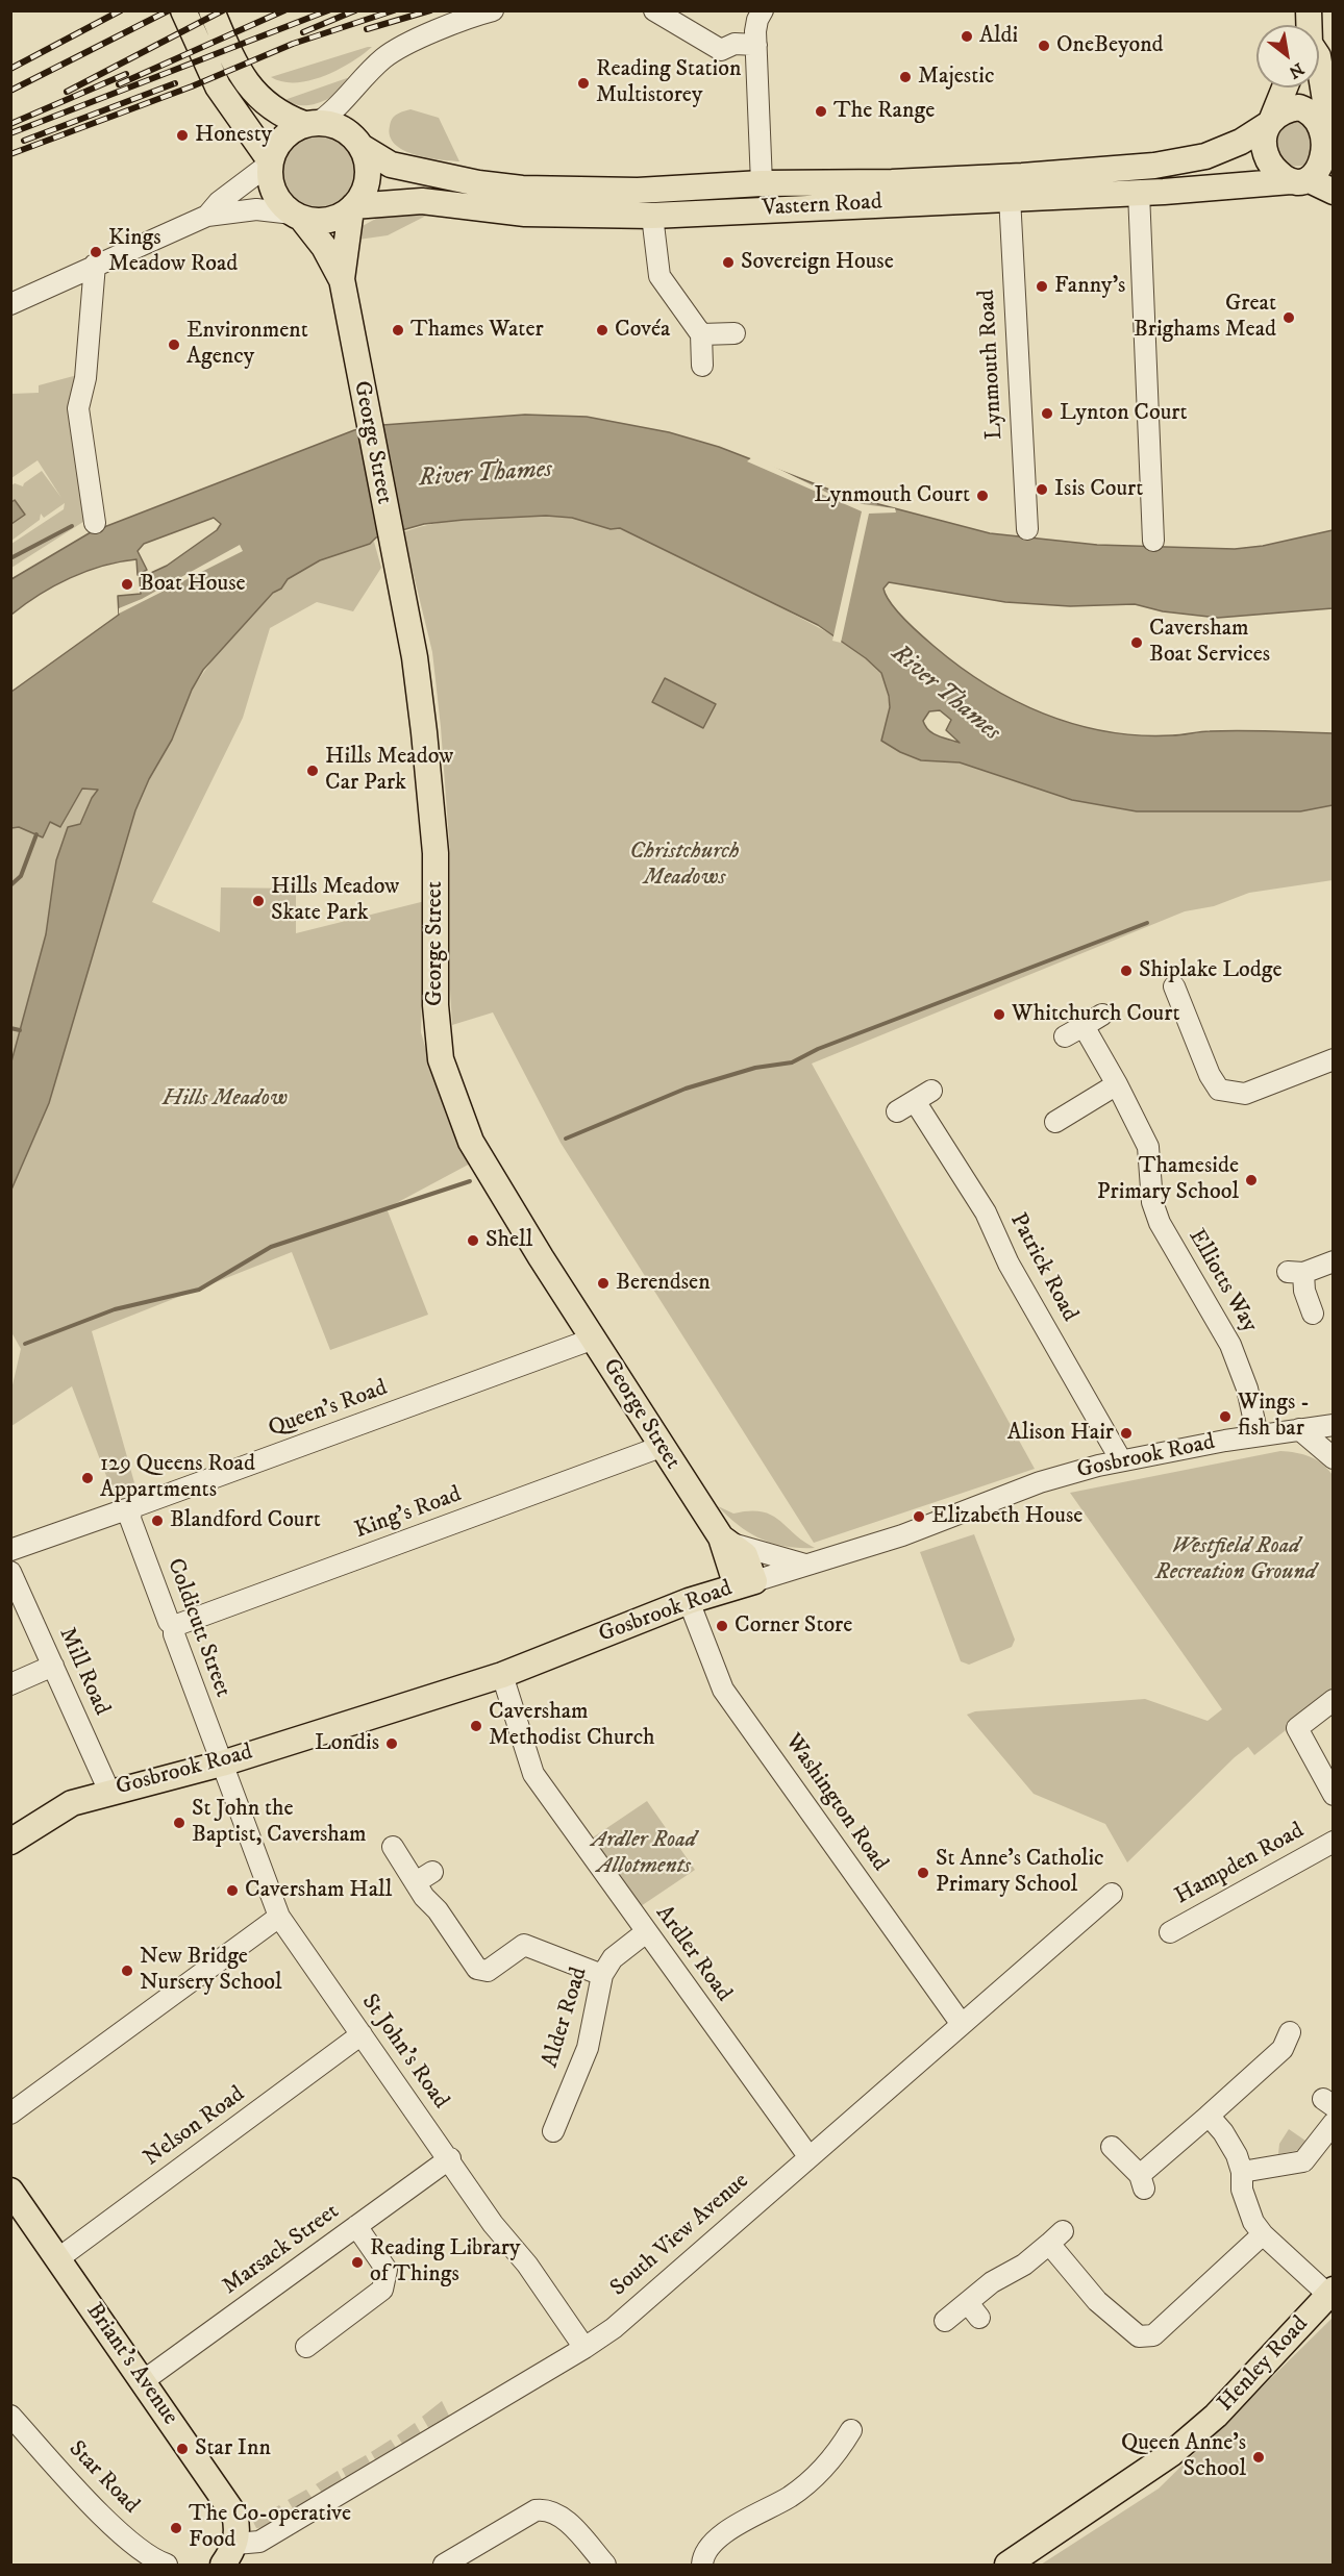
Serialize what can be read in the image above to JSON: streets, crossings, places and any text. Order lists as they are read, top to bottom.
{
  "streets": {
    "main road": [
      "Vastern Road",
      "George Street",
      "Gosbrook Road",
      "Briant's Avenue",
      "Henley Road"
    ],
    "street": [
      "Lynmouth Road",
      "Patrick Road",
      "Elliotts Way",
      "Queen's Road",
      "King's Road",
      "Coldicutt Street",
      "Mill Road",
      "Washington Road",
      "Hampden Road",
      "Ardler Road",
      "Alder Road",
      "St John's Road",
      "Nelson Road",
      "South View Avenue",
      "Marsack Street",
      "Star Road"
    ]
  },
  "crossings": [
    ["Vastern Road", "Lynmouth Road"],
    ["Vastern Road", "George Street"],
    ["George Street", "Queen's Road"],
    ["George Street", "Gosbrook Road"],
    ["George Street", "King's Road"],
    ["Patrick Road", "Gosbrook Road"],
    ["Elliotts Way", "Gosbrook Road"],
    ["Queen's Road", "Coldicutt Street"],
    ["Gosbrook Road", "Coldicutt Street"],
    ["Gosbrook Road", "Mill Road"],
    ["Gosbrook Road", "Washington Road"],
    ["Gosbrook Road", "Ardler Road"],
    ["Gosbrook Road", "St John's Road"],
    ["King's Road", "Coldicutt Street"],
    ["Coldicutt Street", "St John's Road"],
    ["Washington Road", "South View Avenue"],
    ["Ardler Road", "Alder Road"],
    ["Ardler Road", "South View Avenue"],
    ["St John's Road", "Nelson Road"],
    ["St John's Road", "South View Avenue"],
    ["St John's Road", "Marsack Street"],
    ["Nelson Road", "Briant's Avenue"],
    ["South View Avenue", "Briant's Avenue"],
    ["Marsack Street", "Briant's Avenue"]
  ],
  "water": ["River Thames"],
  "parks": [
    "Christchurch Meadows",
    "Hills Meadow",
    "Westfield Road Recreation Ground",
    "Ardler Road Allotments"
  ],
  "places": [
    "Aldi",
    "OneBeyond",
    "Majestic",
    "Reading Station Multistorey",
    "The Range",
    "Honesty",
    "Kings Meadow Road",
    "Sovereign House",
    "Fanny's",
    "Great Brighams Mead",
    "Thames Water",
    "Covéa",
    "Environment Agency",
    "Lynton Court",
    "Isis Court",
    "Lynmouth Court",
    "Boat House",
    "Caversham Boat Services",
    "Hills Meadow Car Park",
    "Hills Meadow Skate Park",
    "Shiplake Lodge",
    "Whitchurch Court",
    "Thameside Primary School",
    "Shell",
    "Berendsen",
    "Wings - fish bar",
    "Alison Hair",
    "129 Queens Road Appartments",
    "Elizabeth House",
    "Blandford Court",
    "Corner Store",
    "Caversham Methodist Church",
    "Londis",
    "St John the Baptist, Caversham",
    "St Anne's Catholic Primary School",
    "Caversham Hall",
    "New Bridge Nursery School",
    "Reading Library of Things",
    "Star Inn",
    "Queen Anne's School",
    "The Co-operative Food"
  ],
  "north": "bottom right"
}
